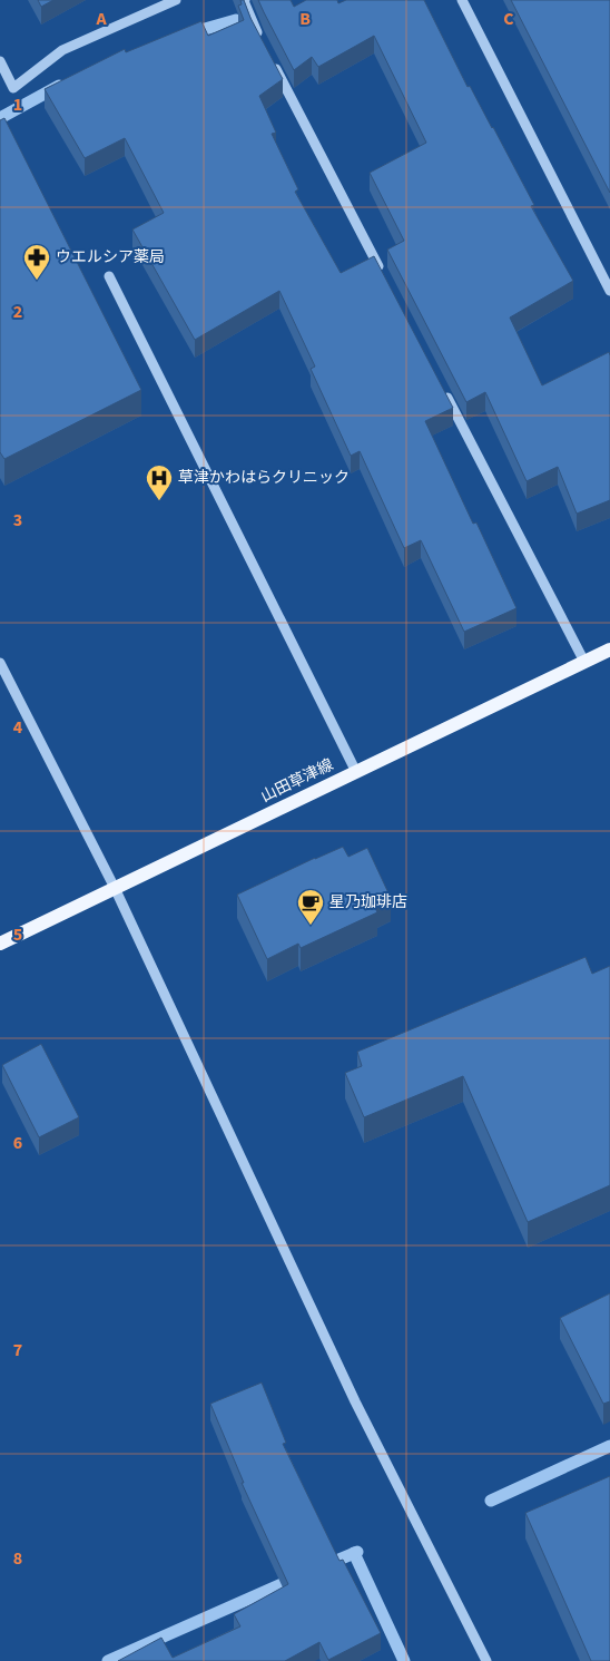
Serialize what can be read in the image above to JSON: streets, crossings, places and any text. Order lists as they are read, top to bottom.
{
  "streets": {
    "main road": ["山田草津線"]
  },
  "places": {
    "pharmacy": ["ウエルシア薬局"],
    "hospital": ["草津かわはらクリニック"],
    "cafe": ["星乃珈琲店"]
  },
  "grid": {
    "columns": ["A", "B", "C"],
    "rows": [
      "1",
      "2",
      "3",
      "4",
      "5",
      "6",
      "7",
      "8"
    ]
  }
}
